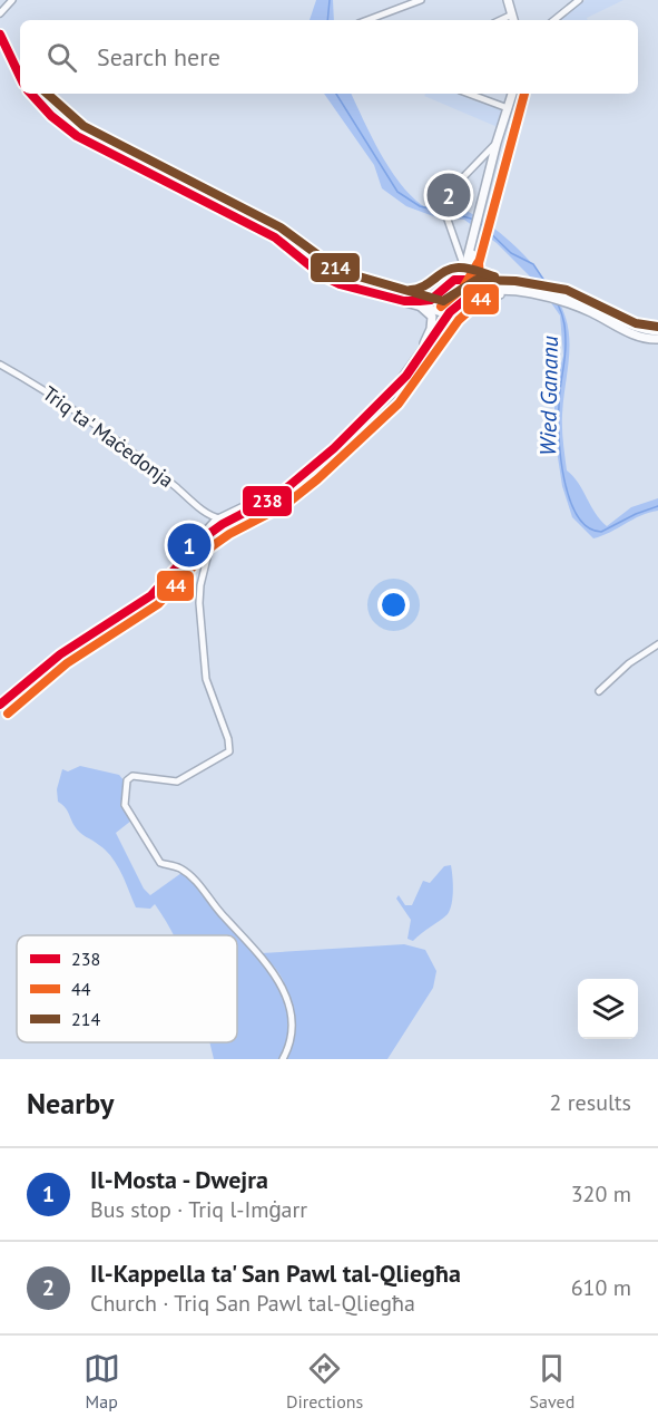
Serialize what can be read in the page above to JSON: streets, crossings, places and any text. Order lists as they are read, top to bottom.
{
  "streets": {
    "street": ["Triq ta' Maċedonja"]
  },
  "water": ["Wied Gananu"],
  "lines": ["transit line 238", "transit line 44", "transit line 214"],
  "legend": ["238", "44", "214"],
  "page": {
    "search": "Search here",
    "pins": ["2", "1"],
    "heading": ["Nearby", "2 results"],
    "list": [
      {
        "mark": "1",
        "name": "Il-Mosta - Dwejra",
        "note": "Bus stop · Triq l-Imġarr",
        "value": "320 m"
      },
      {
        "mark": "2",
        "name": "Il-Kappella ta' San Pawl tal-Qliegħa",
        "note": "Church · Triq San Pawl tal-Qliegħa",
        "value": "610 m"
      }
    ],
    "nav": ["Map", "Directions", "Saved"]
  }
}
